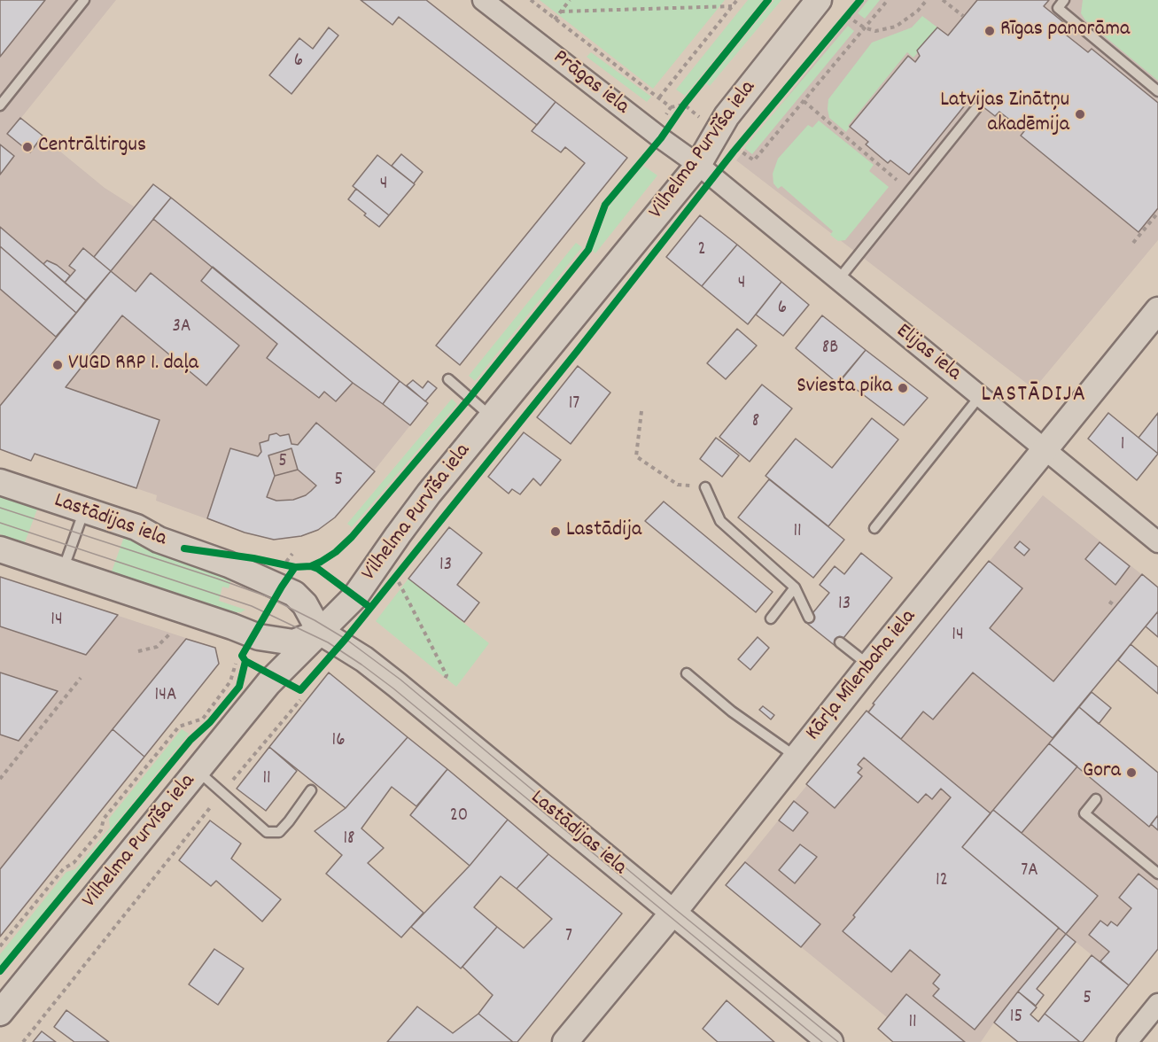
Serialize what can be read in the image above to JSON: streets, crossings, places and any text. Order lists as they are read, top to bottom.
{
  "streets": {
    "street": [
      "Prāgas iela",
      "Vilhelma Purvīša iela",
      "Elijas iela",
      "Lastādijas iela",
      "Kārļa Mīlenbaha iela"
    ]
  },
  "crossings": [
    ["Prāgas iela", "Vilhelma Purvīša iela"],
    ["Prāgas iela", "Elijas iela"],
    ["Vilhelma Purvīša iela", "Elijas iela"],
    ["Vilhelma Purvīša iela", "Lastādijas iela"],
    ["Elijas iela", "Kārļa Mīlenbaha iela"],
    ["Lastādijas iela", "Kārļa Mīlenbaha iela"]
  ],
  "districts": ["LASTĀDIJA"],
  "places": [
    "Rīgas panorāma",
    "Latvijas Zinātņu akadēmija",
    "Centrāltirgus",
    "VUGD RRP 1. daļa",
    "Sviesta pika",
    "Lastādija",
    "Gora"
  ],
  "house_numbers": [
    "6",
    "4",
    "2",
    "4",
    "6",
    "3A",
    "8B",
    "17",
    "8",
    "1",
    "5",
    "5",
    "11",
    "13",
    "13",
    "14",
    "14",
    "14A",
    "16",
    "11",
    "20",
    "18",
    "7A",
    "12",
    "7",
    "5",
    "15",
    "11"
  ]
}
